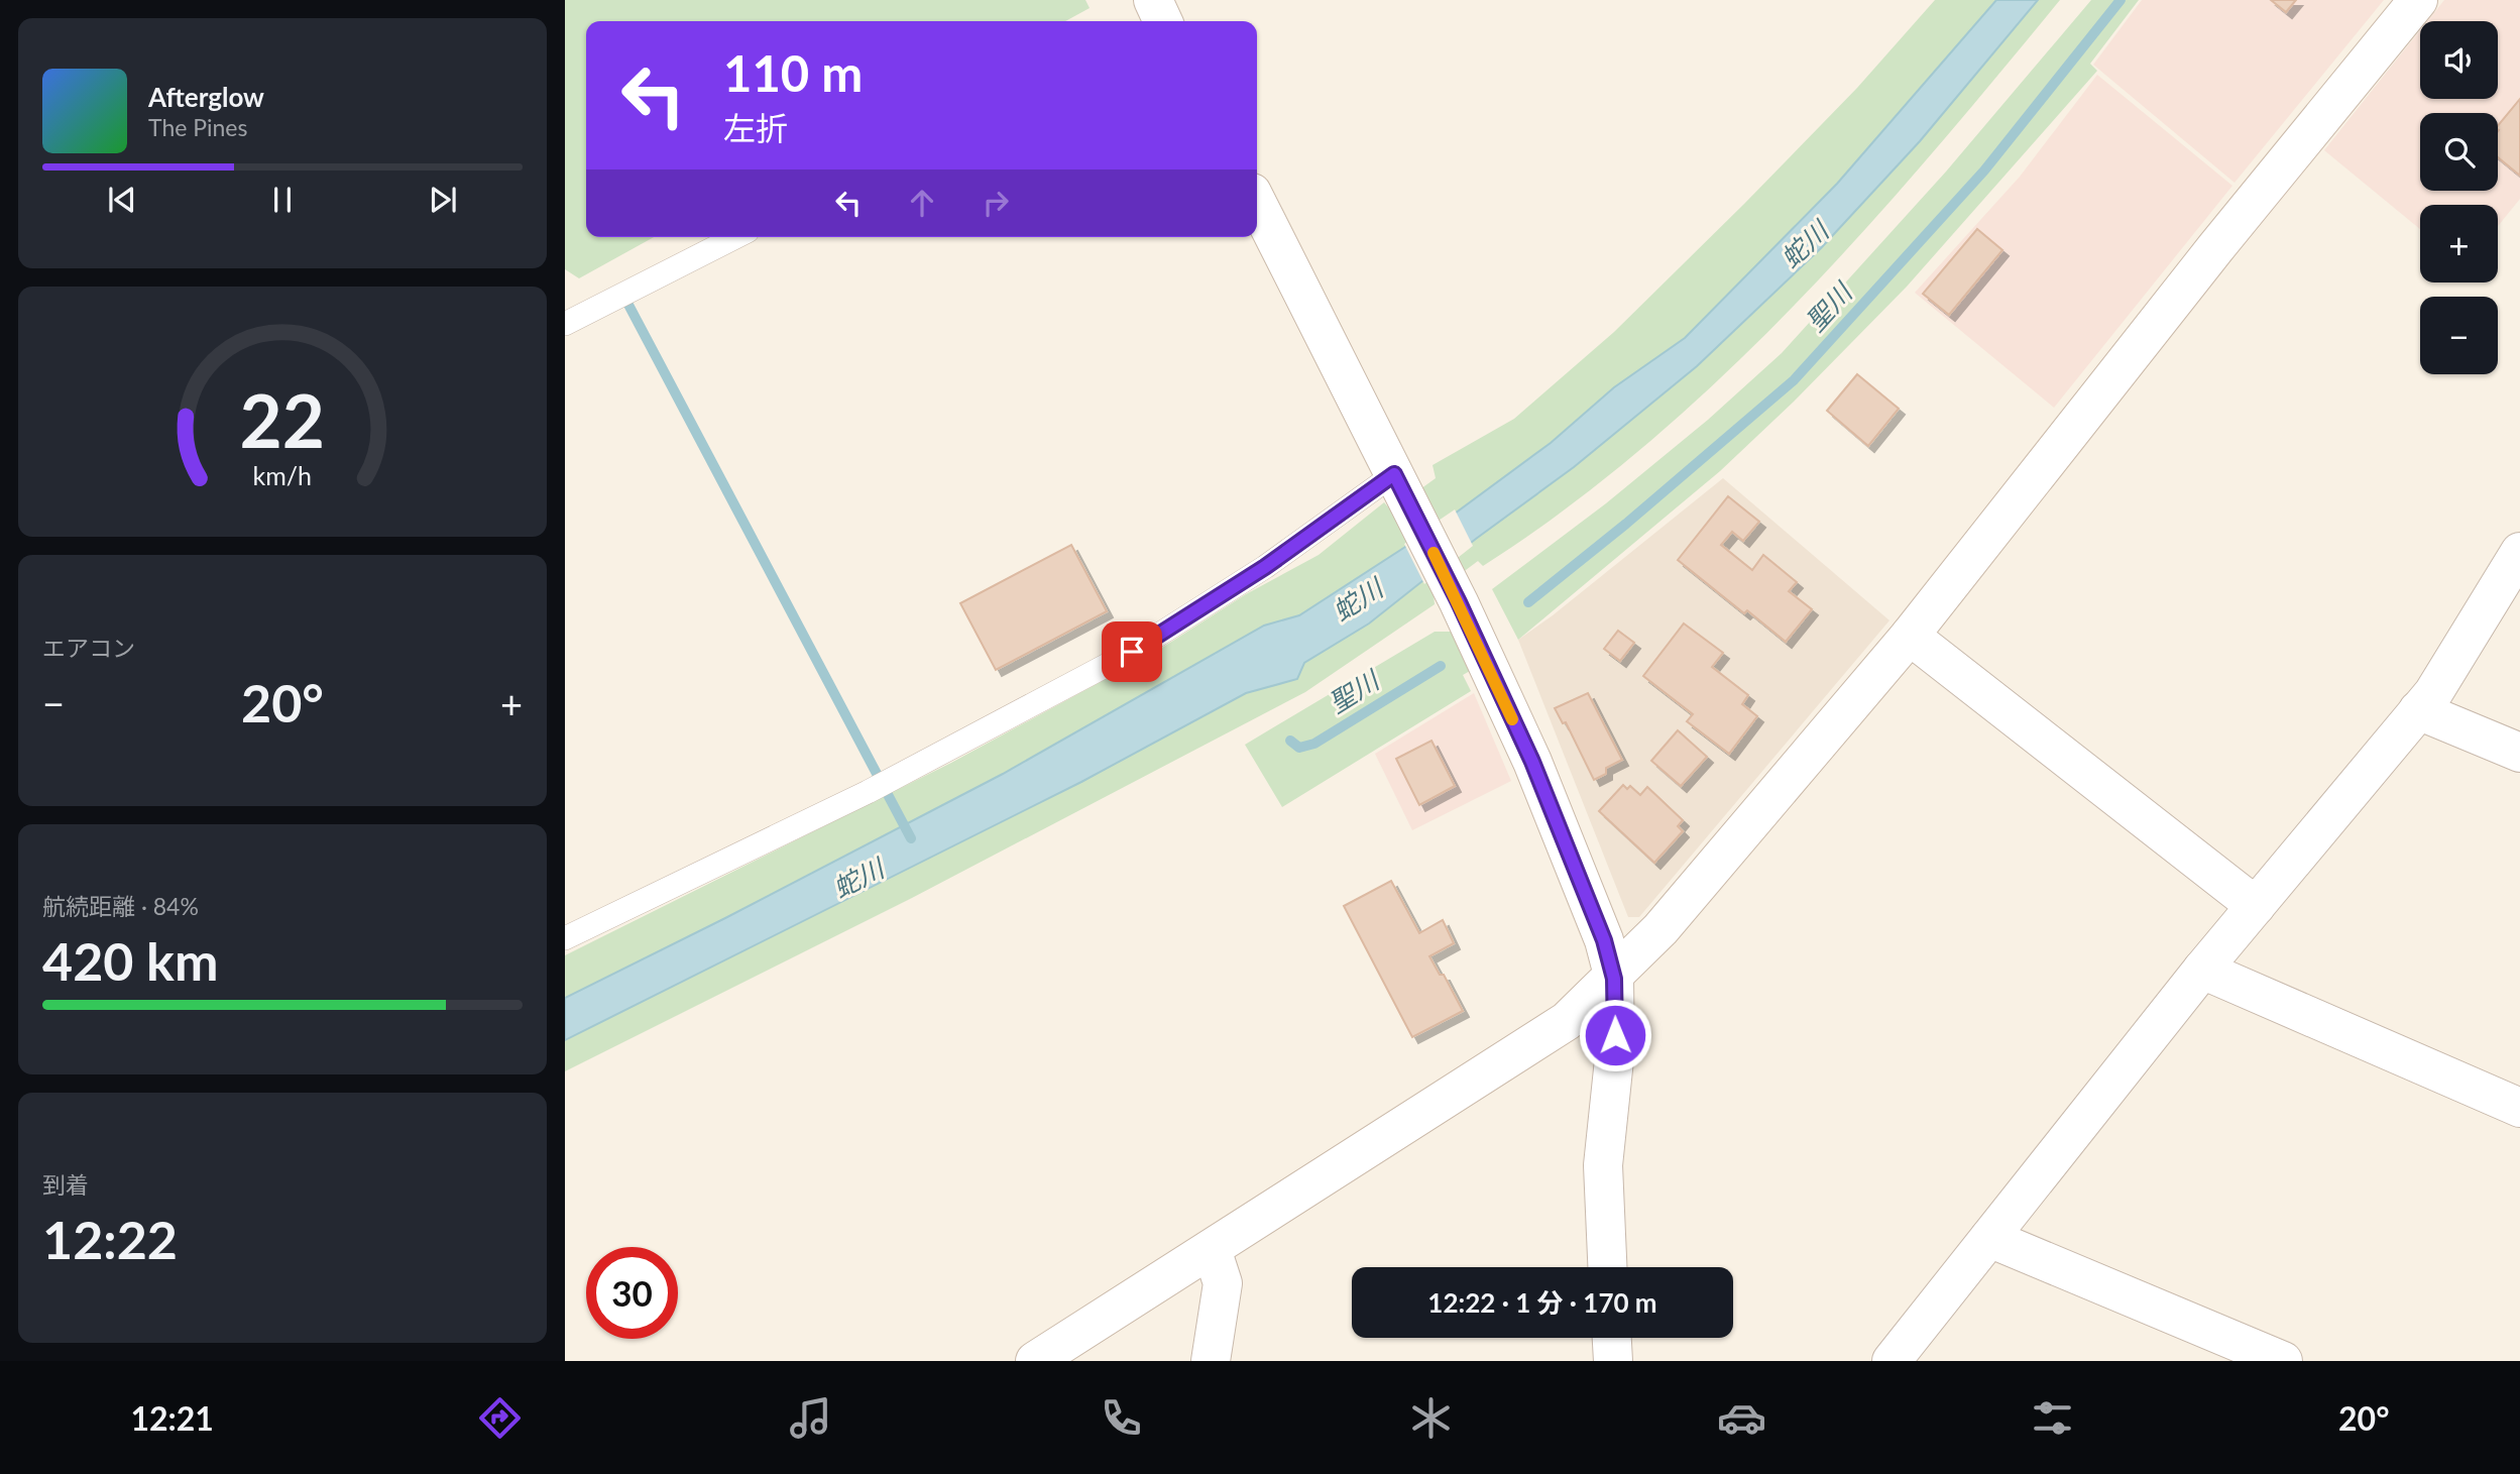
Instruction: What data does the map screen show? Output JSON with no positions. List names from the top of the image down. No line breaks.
{"water":["蛇川","聖川"],"page":{"map_buttons":["+","−"],"turn":["110 m","左折"],"song":["Afterglow","The Pines"],"tile":["エアコン",["航続距離 · 84%","420 km"],["到着","12:22"]],"heat":["−","20°","+"],"limit":"30","trip":"12:22 · 1 分 · 170 m","tabs":["12:21","20°"],"gauge":["22","km/h"]}}
